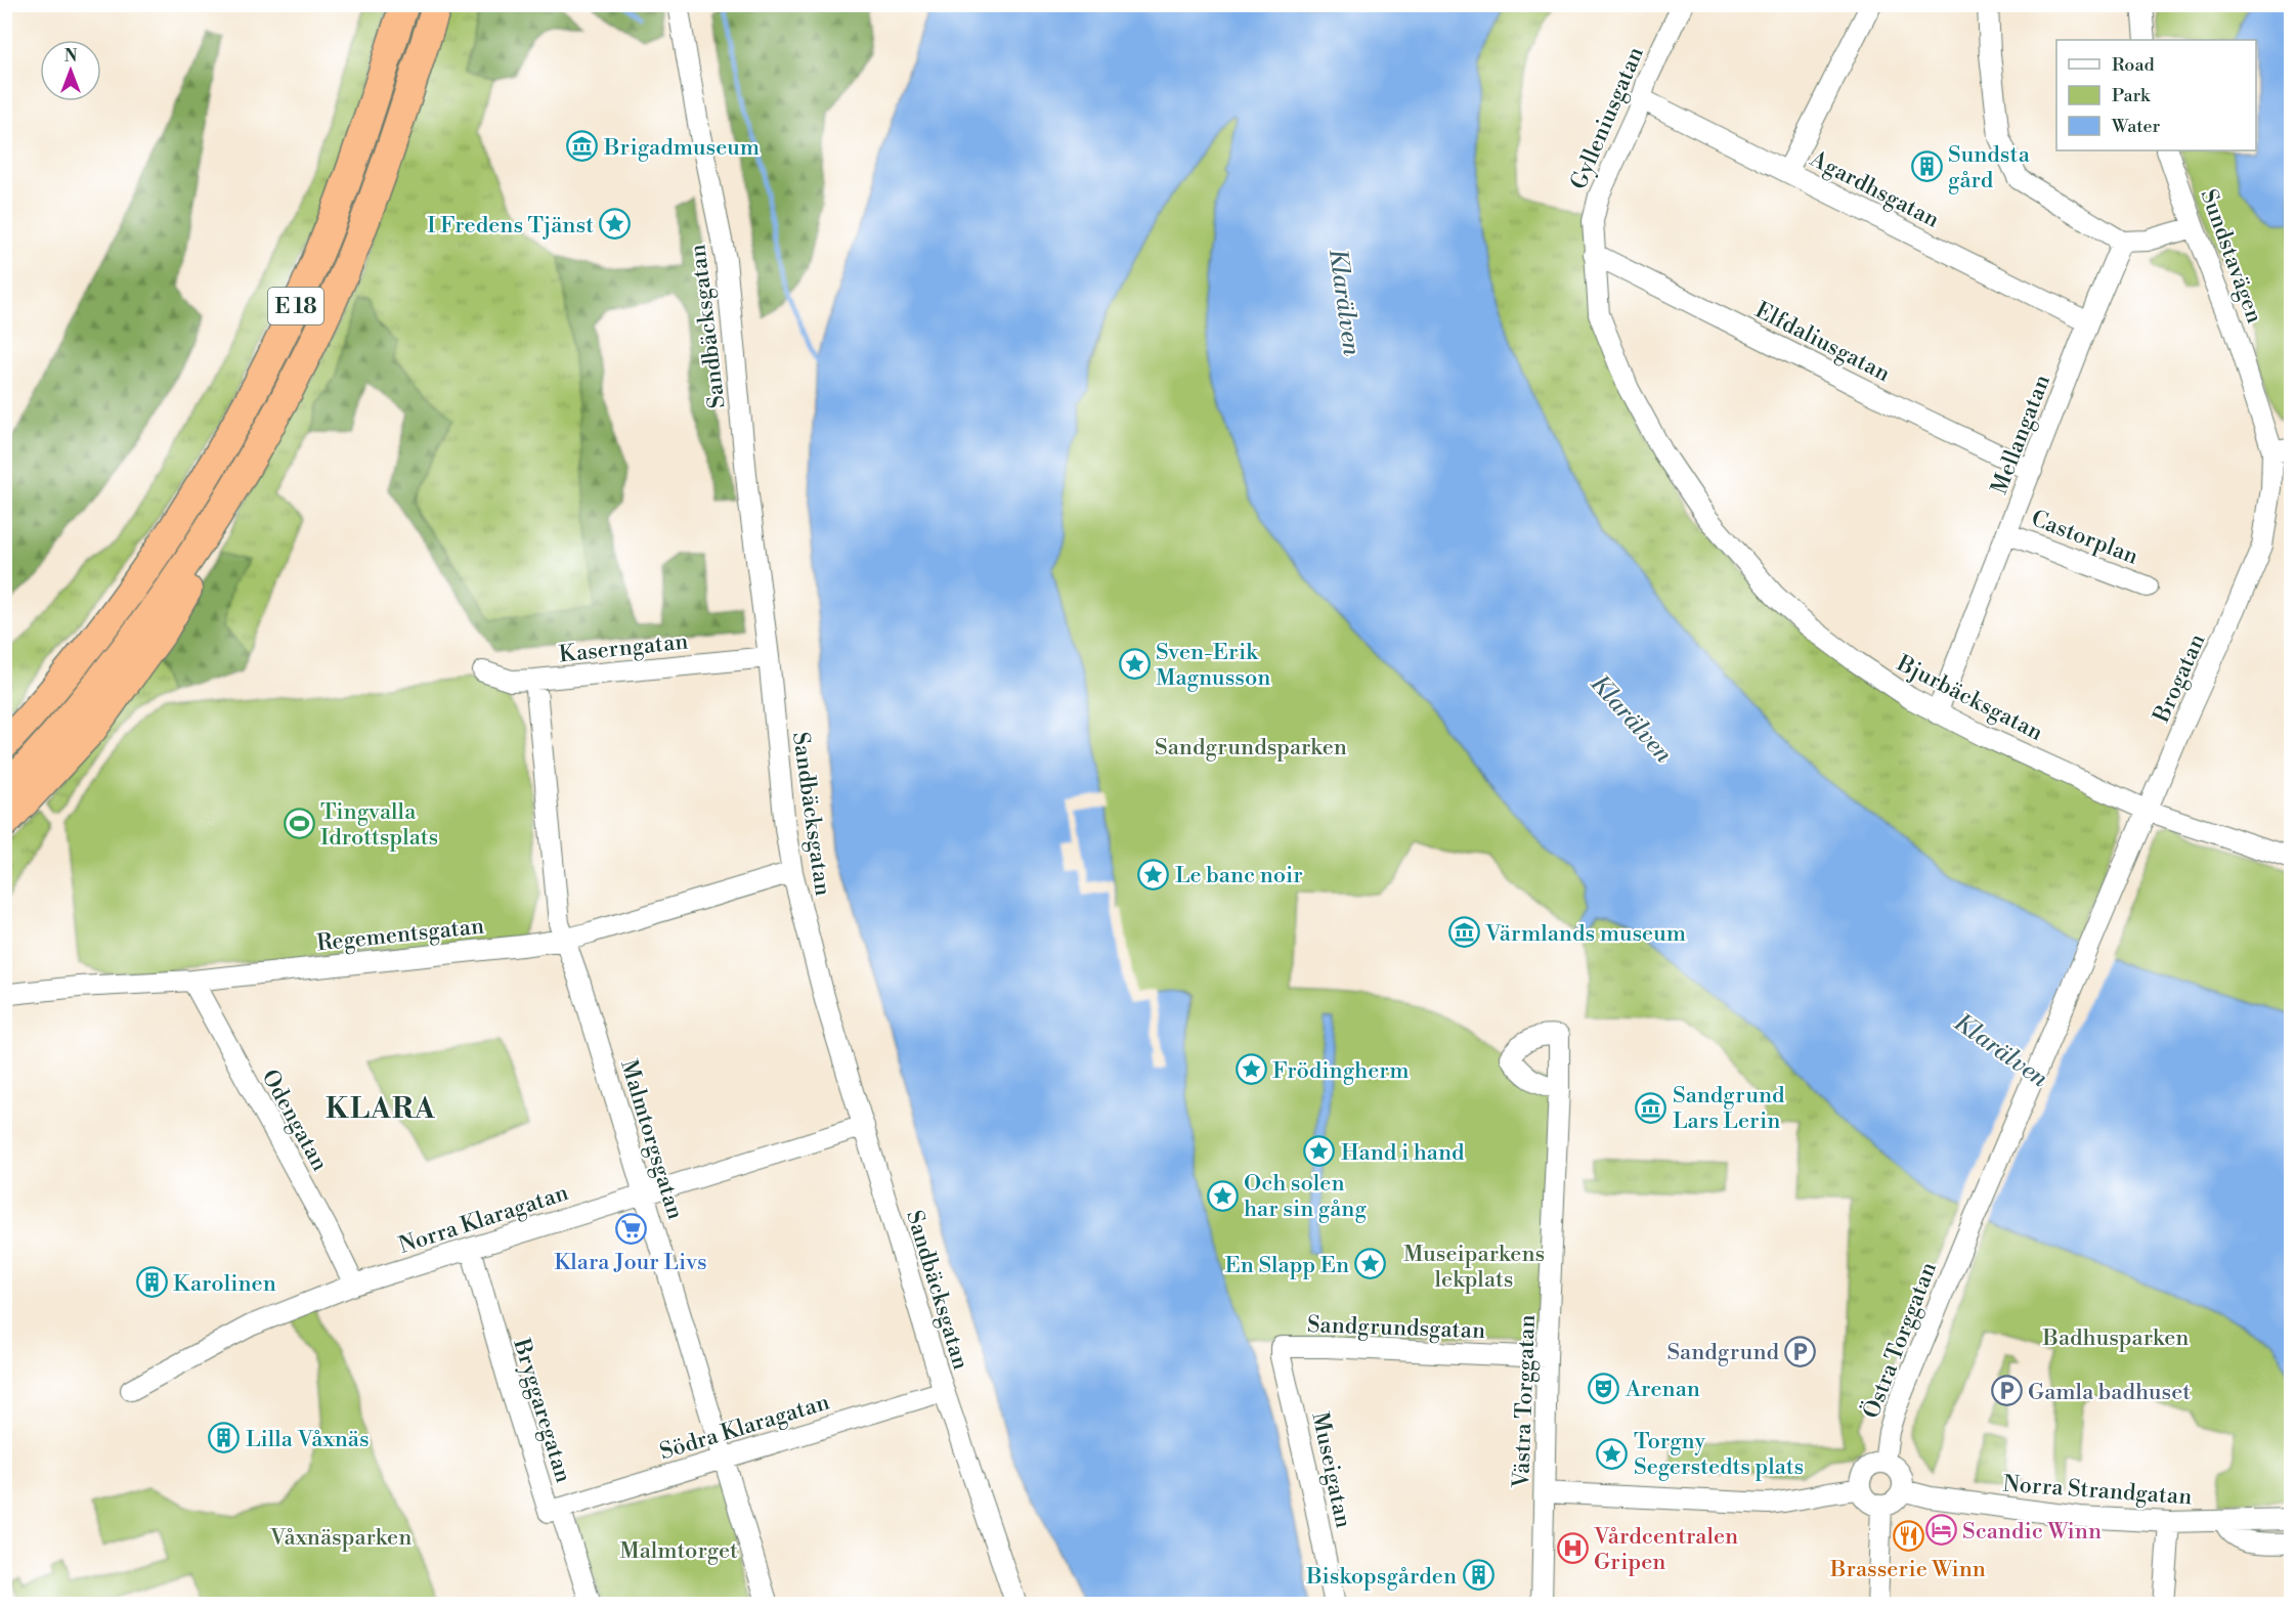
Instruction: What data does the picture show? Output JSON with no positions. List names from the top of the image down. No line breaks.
{"streets":{"highway":["E 18"],"street":["Gylleniusgatan","Agardhsgatan","Sundstavägen","Sandbäcksgatan","Elfdaliusgatan","Mellangatan","Castorplan","Kaserngatan","Brogatan","Bjurbäcksgatan","Regementsgatan","Odengatan","Malmtorgsgatan","Norra Klaragatan","Sandgrundsgatan","Östra Torggatan","Västra Torggatan","Bryggaregatan","Södra Klaragatan","Museigatan","Norra Strandgatan"]},"crossings":[["Gylleniusgatan","Agardhsgatan"],["Gylleniusgatan","Elfdaliusgatan"],["Gylleniusgatan","Bjurbäcksgatan"],["Agardhsgatan","Mellangatan"],["Sundstavägen","Brogatan"],["Sandbäcksgatan","Kaserngatan"],["Sandbäcksgatan","Regementsgatan"],["Sandbäcksgatan","Norra Klaragatan"],["Sandbäcksgatan","Södra Klaragatan"],["Elfdaliusgatan","Mellangatan"],["Elfdaliusgatan","Bjurbäcksgatan"],["Mellangatan","Castorplan"],["Mellangatan","Bjurbäcksgatan"],["Kaserngatan","Malmtorgsgatan"],["Brogatan","Bjurbäcksgatan"],["Brogatan","Östra Torggatan"],["Regementsgatan","Odengatan"],["Regementsgatan","Malmtorgsgatan"],["Odengatan","Norra Klaragatan"],["Malmtorgsgatan","Norra Klaragatan"],["Malmtorgsgatan","Södra Klaragatan"],["Norra Klaragatan","Bryggaregatan"],["Sandgrundsgatan","Västra Torggatan"],["Sandgrundsgatan","Museigatan"],["Östra Torggatan","Norra Strandgatan"],["Bryggaregatan","Södra Klaragatan"]],"districts":["KLARA"],"water":["Klarälven"],"parks":["Sandgrundsparken","Museiparkens lekplats","Badhusparken","Våxnäsparken","Malmtorget"],"places":{"museum":["Brigadmuseum","Värmlands museum","Sandgrund Lars Lerin"],"building":["Sundsta gård","Karolinen","Lilla Våxnäs","Biskopsgården"],"place":["I Fredens Tjänst","Sven-Erik Magnusson","Le banc noir","Frödingherm","Hand i hand","Och solen har sin gång","En Slapp En","Torgny Segerstedts plats"],"sports":["Tingvalla Idrottsplats"],"supermarket":["Klara Jour Livs"],"parking":["Sandgrund","Gamla badhuset"],"theatre":["Arenan"],"hotel":["Scandic Winn"],"restaurant":["Brasserie Winn"],"hospital":["Vårdcentralen Gripen"]},"legend":["Road","Park","Water"],"north":"top"}
